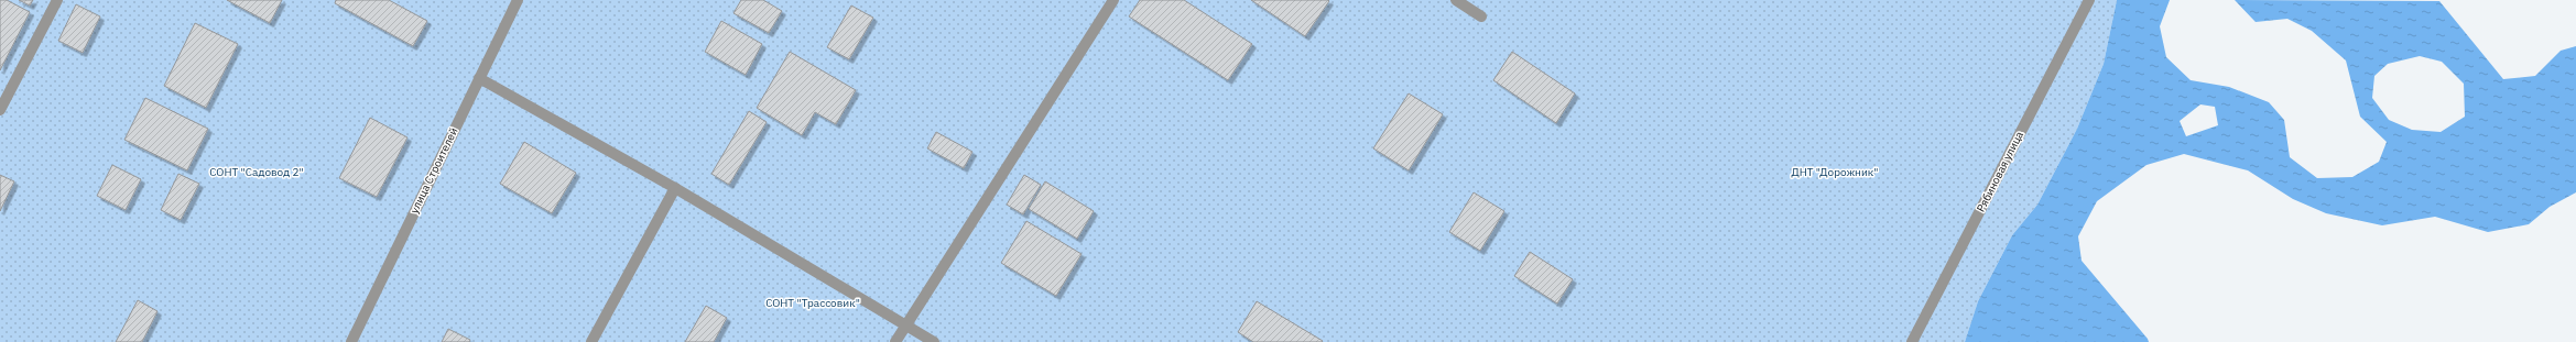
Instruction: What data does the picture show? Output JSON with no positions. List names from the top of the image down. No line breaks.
{"streets":{"street":["улица Строителей","Рябиновая улица"]},"parks":["СОНТ \"Садовод 2\"","ДНТ \"Дорожник\"","СОНТ \"Трассовик\""]}
